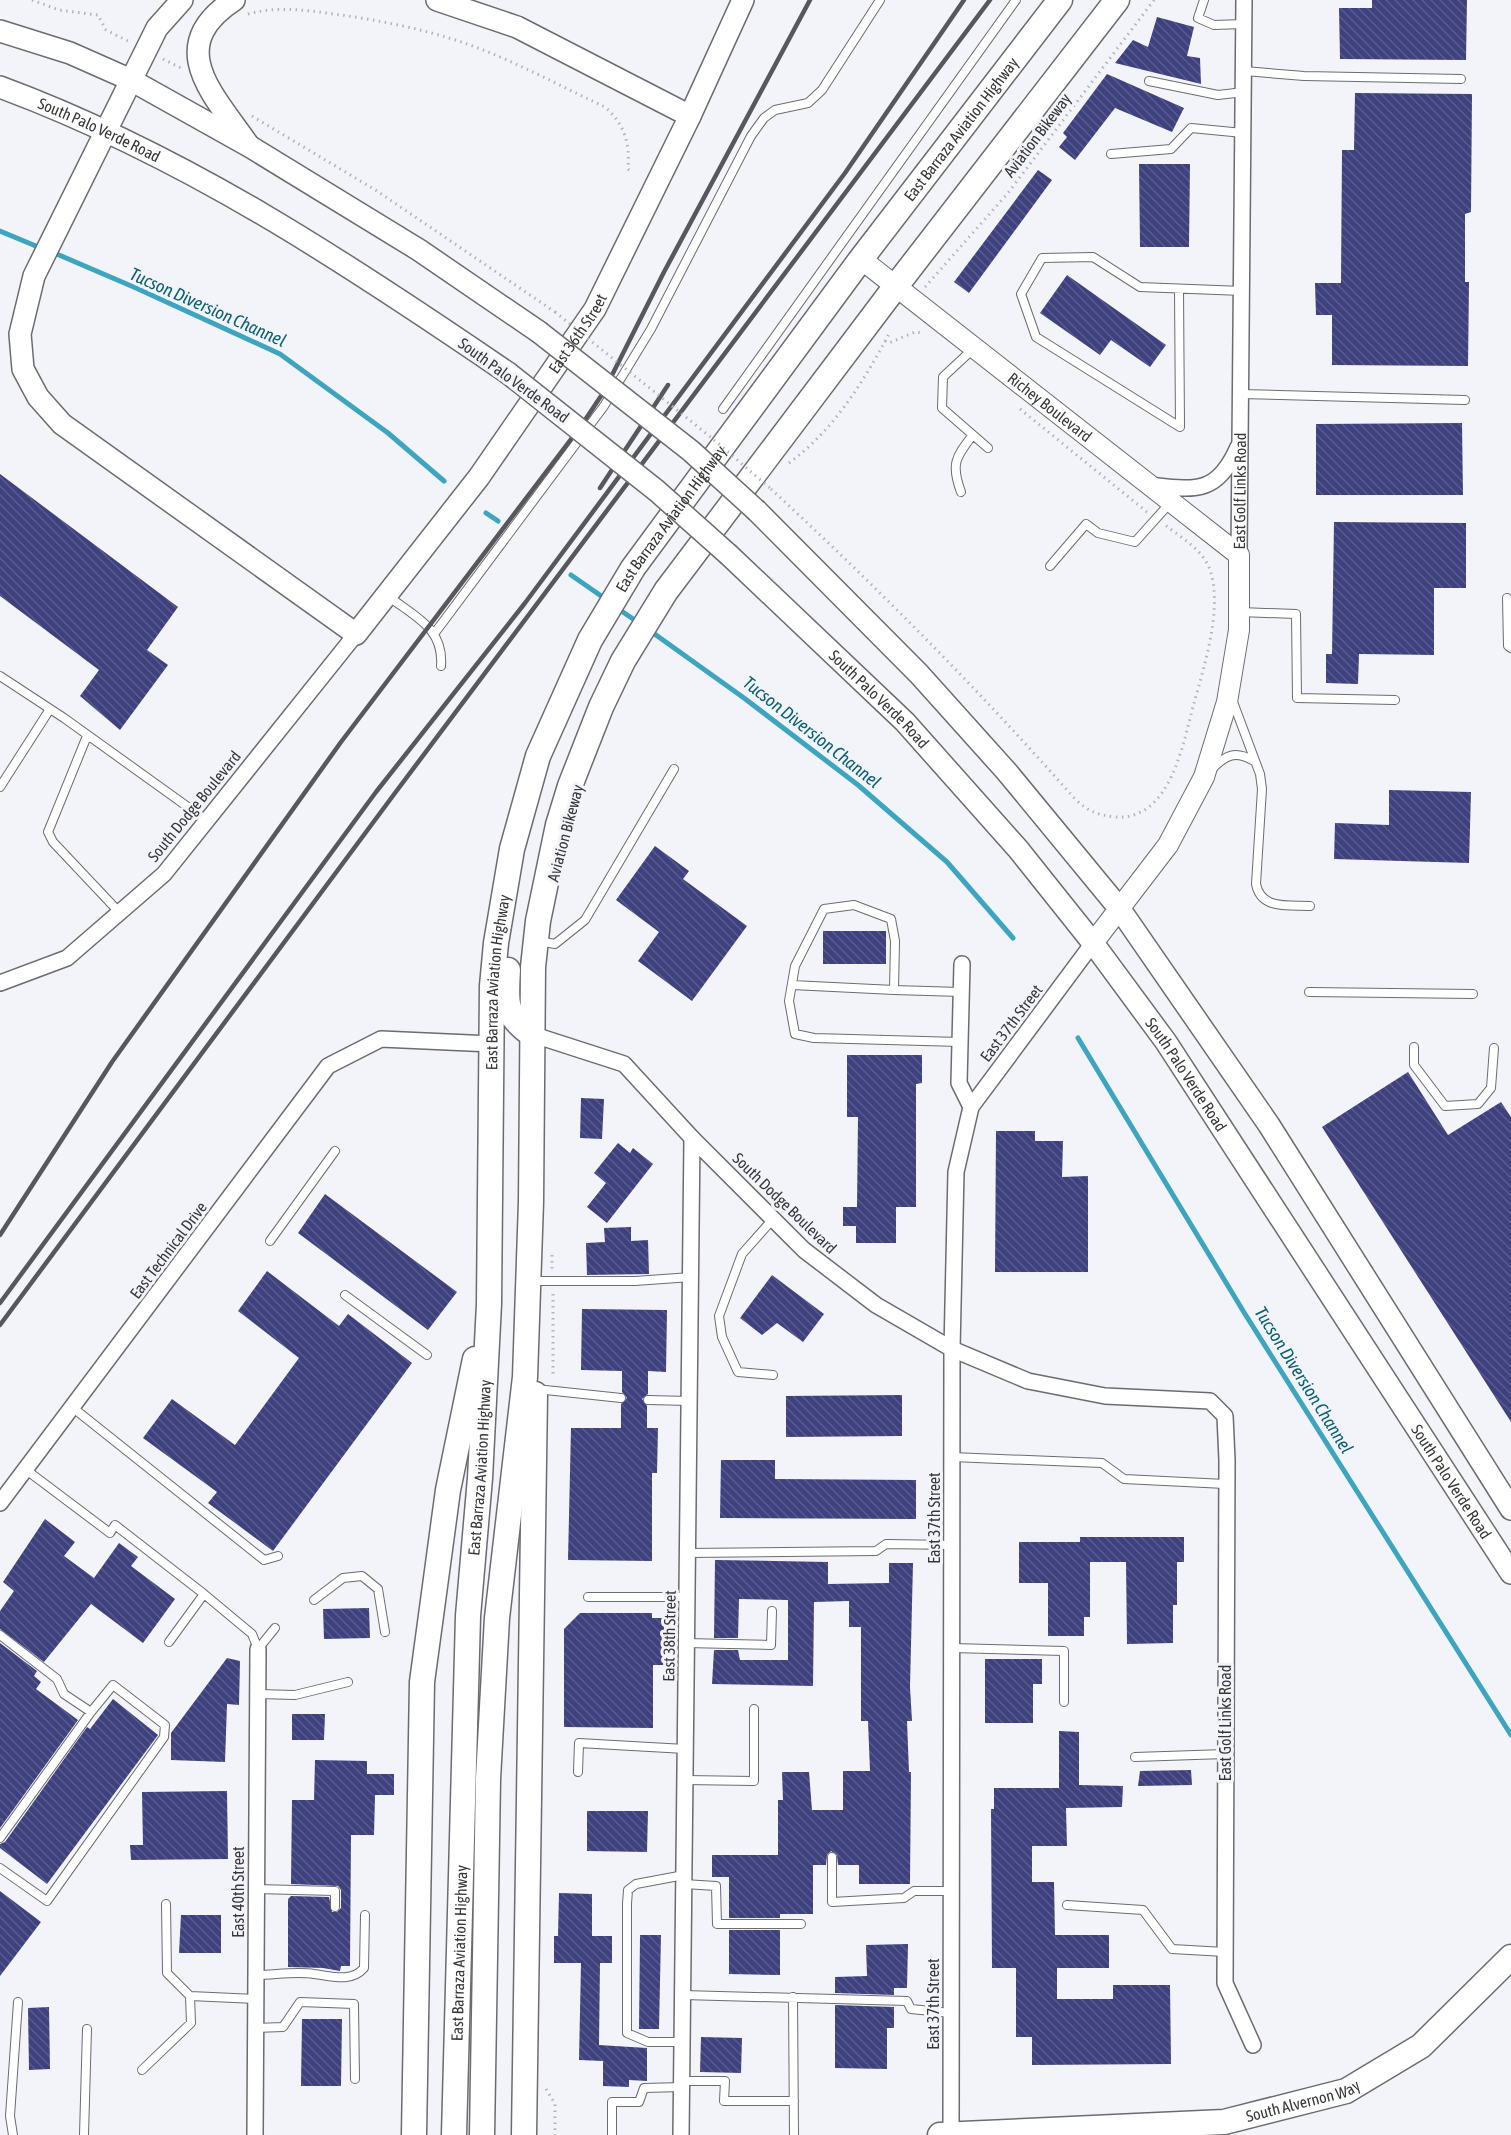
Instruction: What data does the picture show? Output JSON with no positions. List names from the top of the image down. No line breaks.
{"streets":{"main road":["South Palo Verde Road","East Barraza Aviation Highway","East 36th Street","South Alvernon Way"],"street":["Richey Boulevard","East Golf Links Road","South Dodge Boulevard","East 37th Street","East Technical Drive","East 38th Street","East 40th Street"],"path":["Aviation Bikeway"]},"crossings":[["South Palo Verde Road","East Golf Links Road"],["South Palo Verde Road","East 37th Street"],["East Barraza Aviation Highway","Richey Boulevard"],["East Barraza Aviation Highway","South Dodge Boulevard"],["East Barraza Aviation Highway","East Technical Drive"],["East 36th Street","South Dodge Boulevard"],["Richey Boulevard","East Golf Links Road"],["East Golf Links Road","South Dodge Boulevard"],["East Golf Links Road","East 37th Street"],["South Dodge Boulevard","East 37th Street"],["South Dodge Boulevard","East 38th Street"],["East 37th Street","South Alvernon Way"]],"water":["Tucson Diversion Channel"]}
